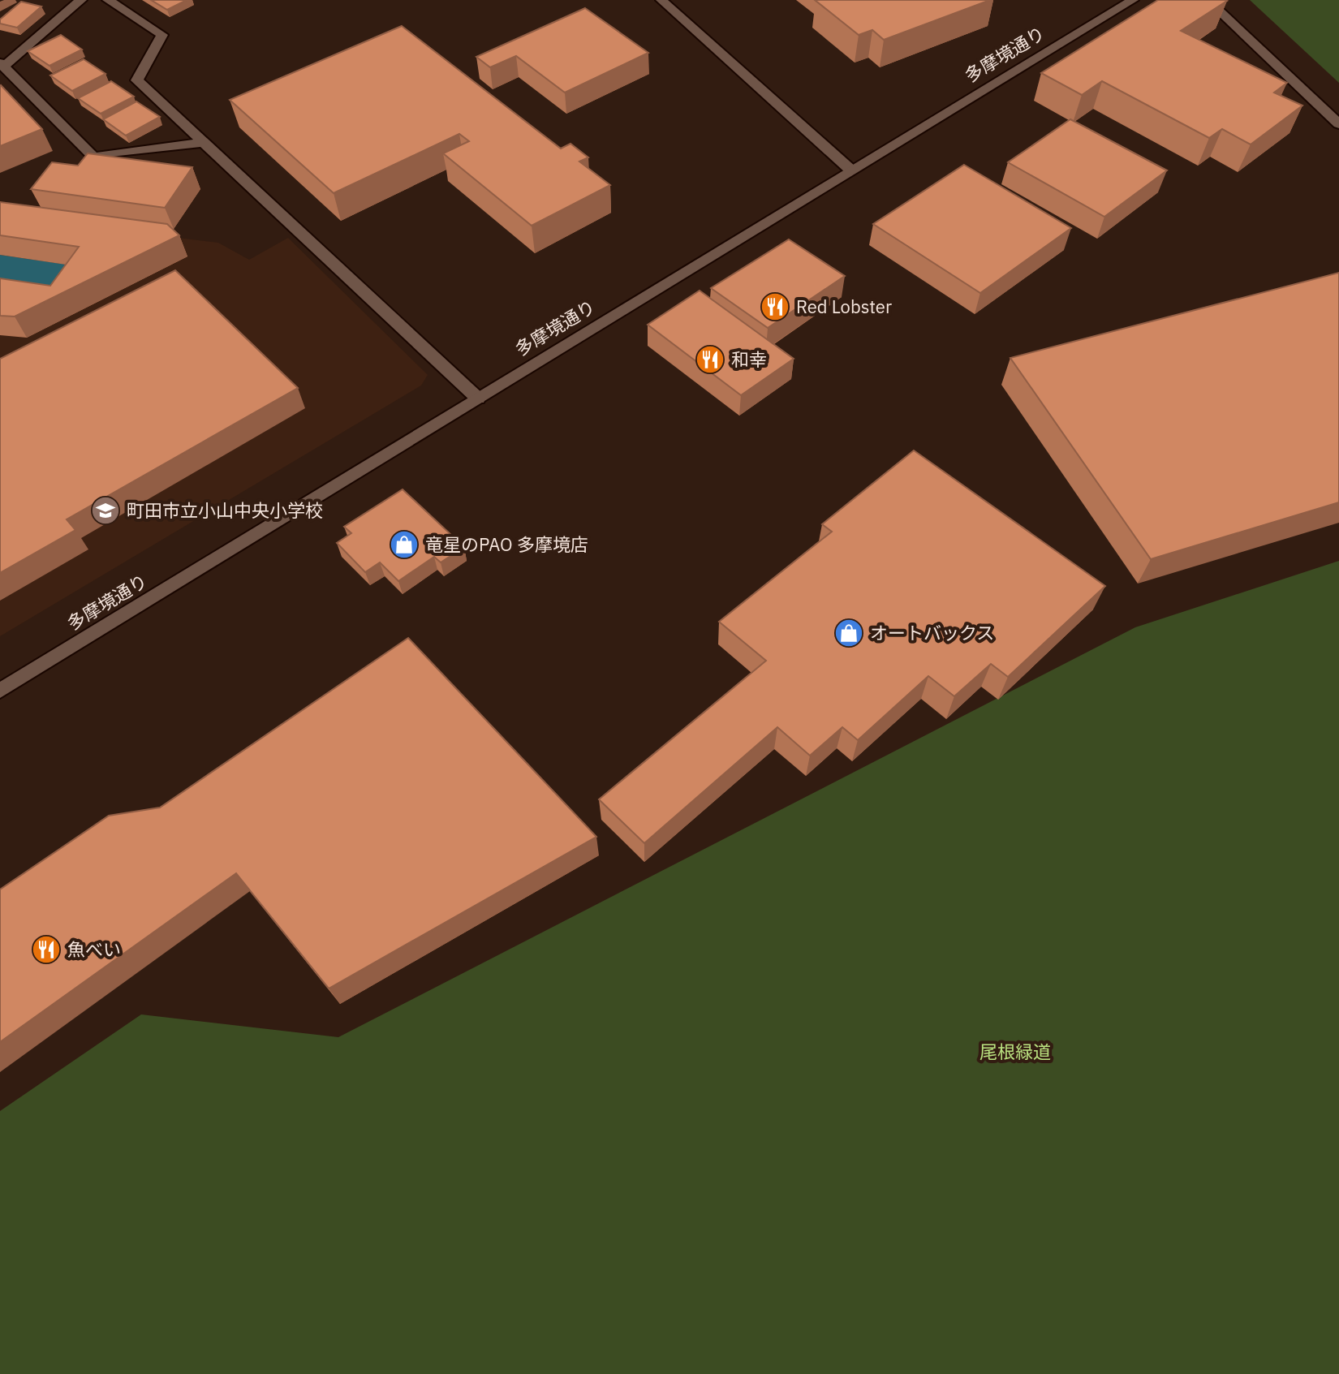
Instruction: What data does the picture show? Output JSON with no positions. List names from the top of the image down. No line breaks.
{"streets":{"street":["多摩境通り"]},"parks":["尾根緑道"],"places":{"restaurant":["Red Lobster","和幸","魚べい"],"school or university":["町田市立小山中央小学校"],"shop":["竜星のPAO 多摩境店","オートバックス"]}}
